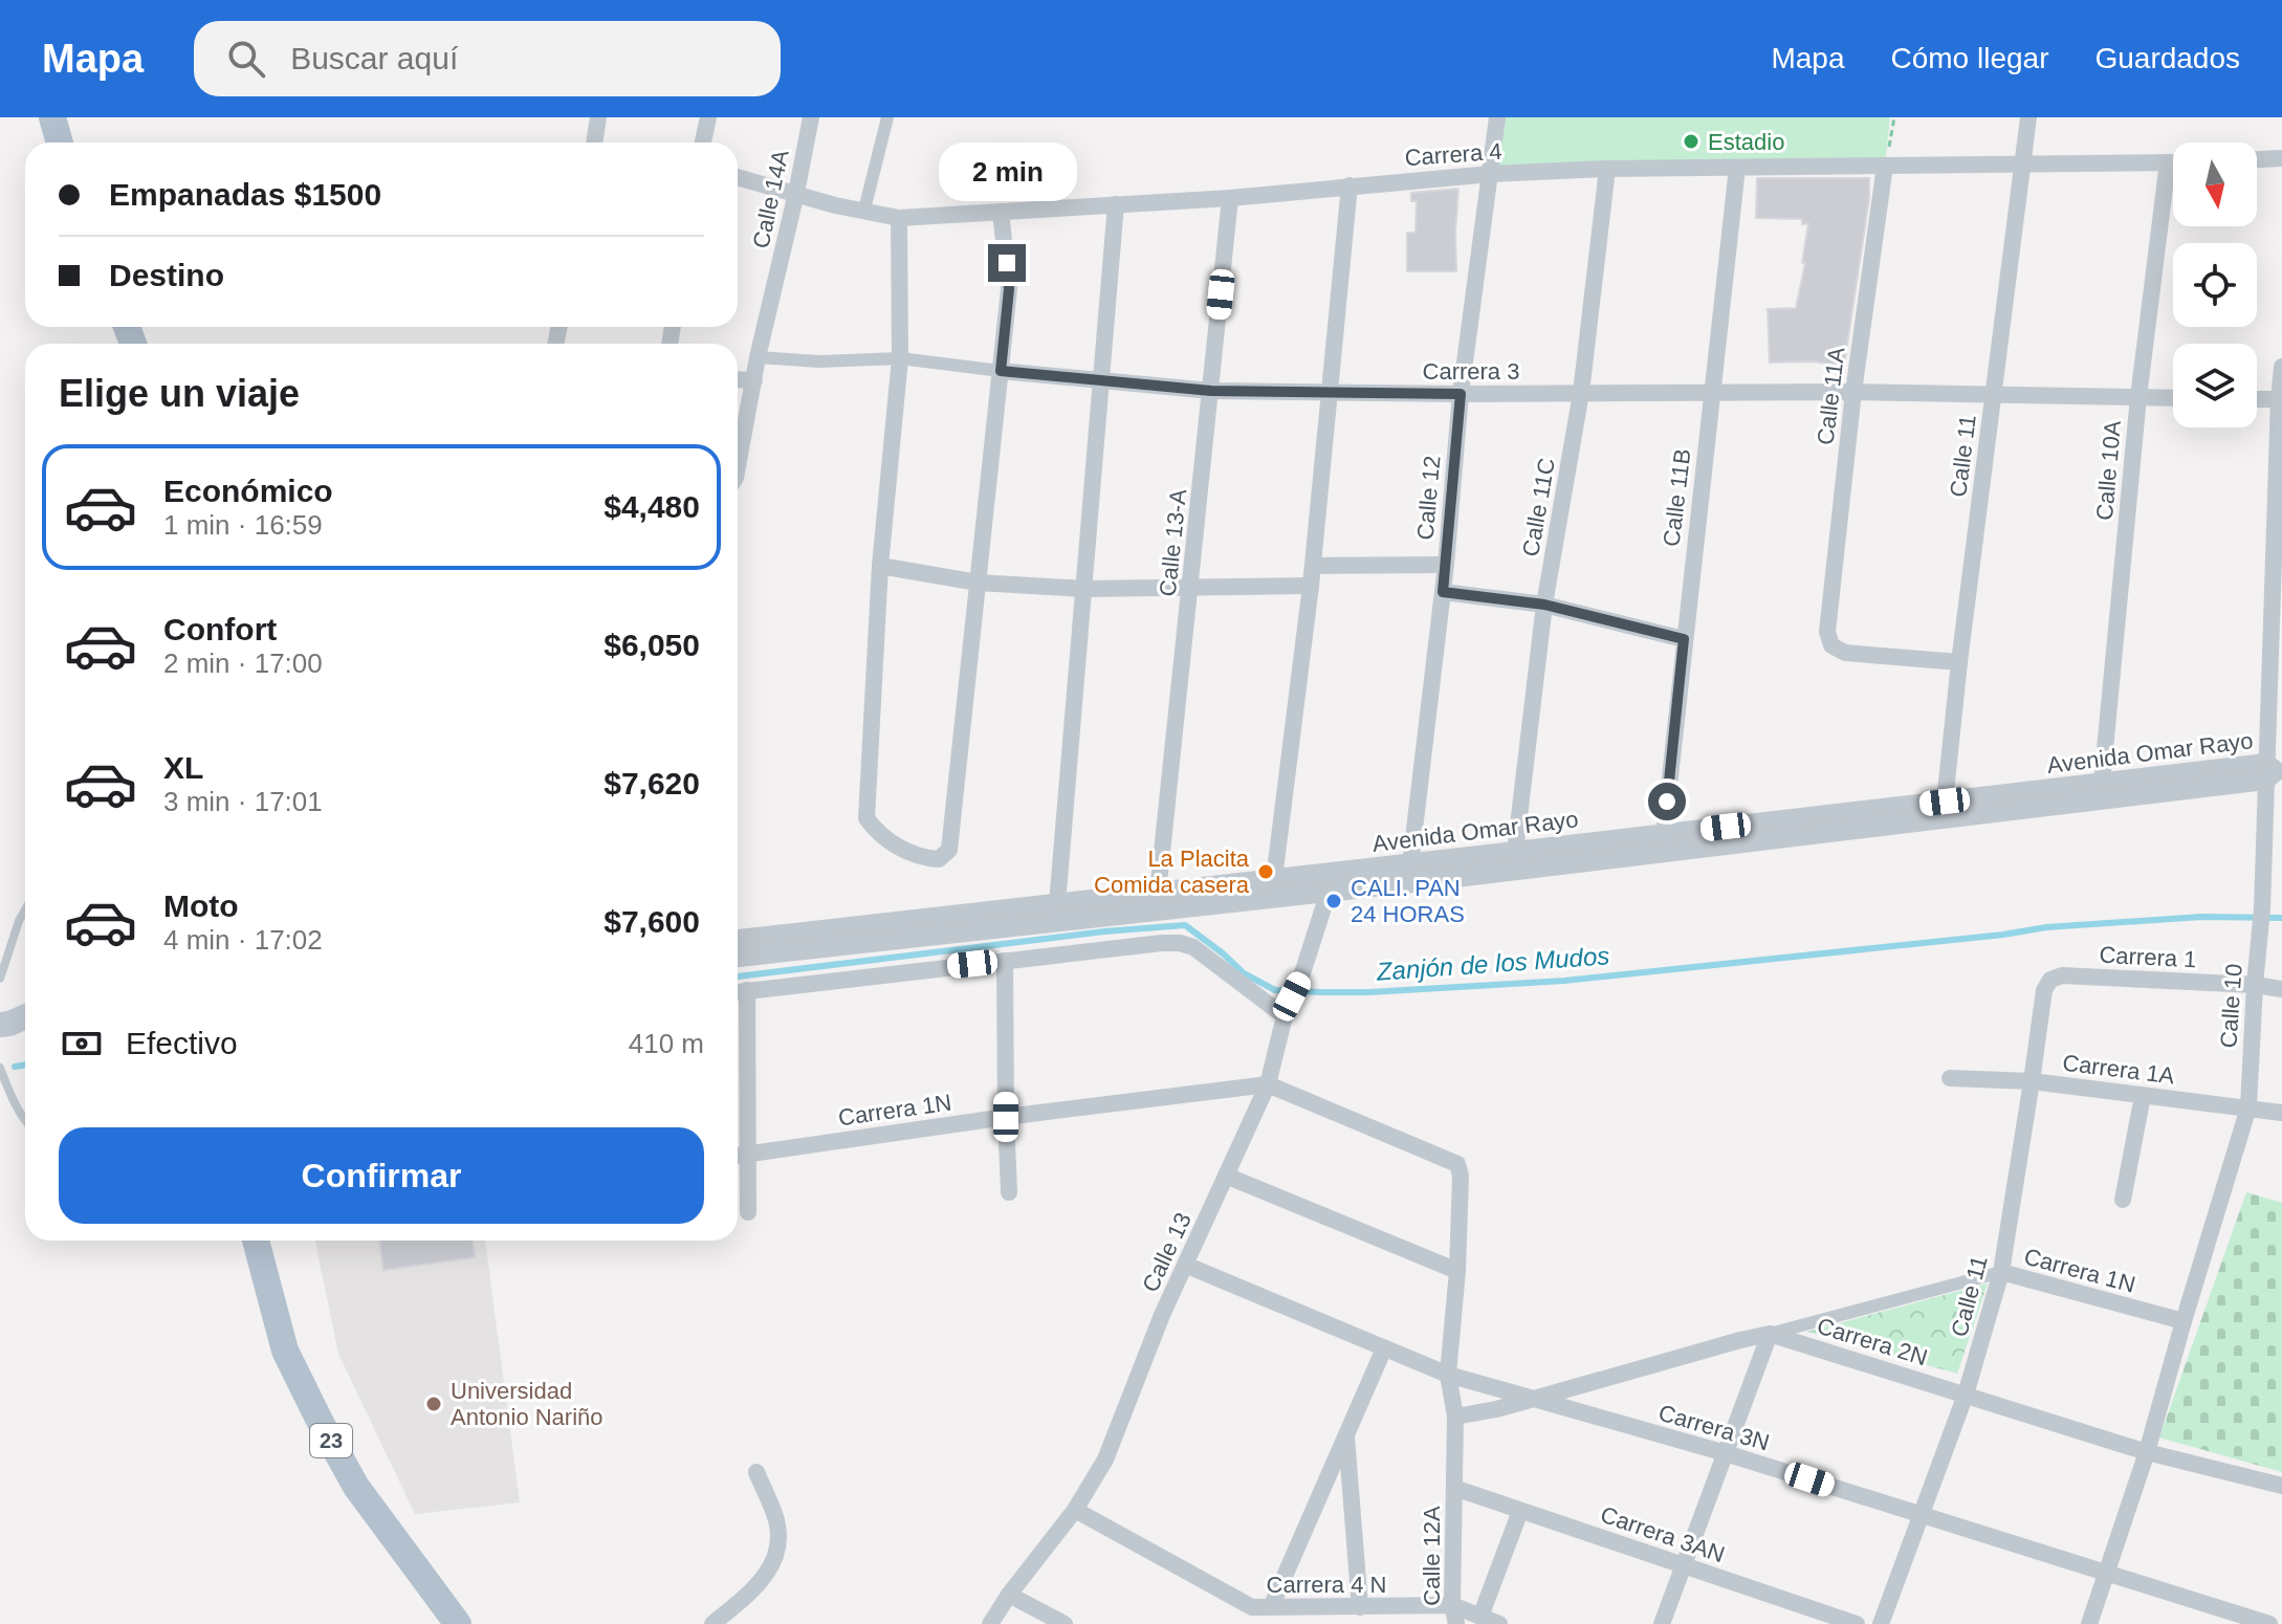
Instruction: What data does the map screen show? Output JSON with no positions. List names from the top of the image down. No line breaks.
{"streets":{"main road":["23"],"street":["Carrera 4","Calle 14A","Carrera 3","Calle 11A","Calle 11","Calle 10A","Calle 12","Calle 11B","Calle 11C","Calle 13-A","Avenida Omar Rayo","Carrera 1","Calle 10","Carrera 1A","Carrera 1N","Calle 13","Carrera 2N","Carrera 3N","Carrera 3AN","Calle 12A","Carrera 4 N"]},"crossings":[["Carrera 4","Calle 14A"],["Carrera 4","Calle 11A"],["Carrera 4","Calle 11"],["Carrera 4","Calle 10A"],["Carrera 4","Calle 12"],["Carrera 4","Calle 11B"],["Carrera 4","Calle 11C"],["Carrera 4","Calle 13-A"],["Calle 14A","Carrera 3"],["Carrera 3","Calle 11A"],["Carrera 3","Calle 11"],["Carrera 3","Calle 10A"],["Carrera 3","Calle 12"],["Carrera 3","Calle 11B"],["Carrera 3","Calle 11C"],["Carrera 3","Calle 13-A"],["Calle 11A","Calle 11"],["Calle 11","Avenida Omar Rayo"],["Calle 11","Carrera 1"],["Calle 11","Carrera 1A"],["Calle 11","Carrera 1N"],["Calle 11","Carrera 2N"],["Calle 11","Carrera 3N"],["Calle 10A","Avenida Omar Rayo"],["Calle 12","Avenida Omar Rayo"],["Calle 11B","Avenida Omar Rayo"],["Calle 11C","Avenida Omar Rayo"],["Calle 13-A","Avenida Omar Rayo"],["Avenida Omar Rayo","Calle 10"],["Avenida Omar Rayo","Calle 13"],["Carrera 1","Calle 10"],["Calle 10","Carrera 1A"],["Calle 10","Carrera 1N"],["Calle 10","Carrera 2N"],["Calle 10","Carrera 3N"],["Carrera 1N","Calle 13"],["Carrera 1N","Carrera 2N"],["Calle 13","Carrera 4 N"],["Carrera 3AN","Calle 12A"],["Calle 12A","Carrera 4 N"]],"water":["Zanjón de los Mudos"],"places":["Estadio","La Placita Comida casera","CALI. PAN 24 HORAS","Universidad Antonio Nariño"],"north":"bottom","page":{"header":"Mapa","search":"Buscar aquí","nav":["Mapa","Cómo llegar","Guardados"],"bubble":"2 min","banner":["Empanadas $1500","Destino"],"heading":"Elige un viaje","list":[{"name":"Económico","note":"1 min · 16:59","value":"$4,480"},{"name":"Confort","note":"2 min · 17:00","value":"$6,050"},{"name":"XL","note":"3 min · 17:01","value":"$7,620"},{"name":"Moto","note":"4 min · 17:02","value":"$7,600"}],"pay":["Efectivo","410 m"],"buttons":"Confirmar"}}
